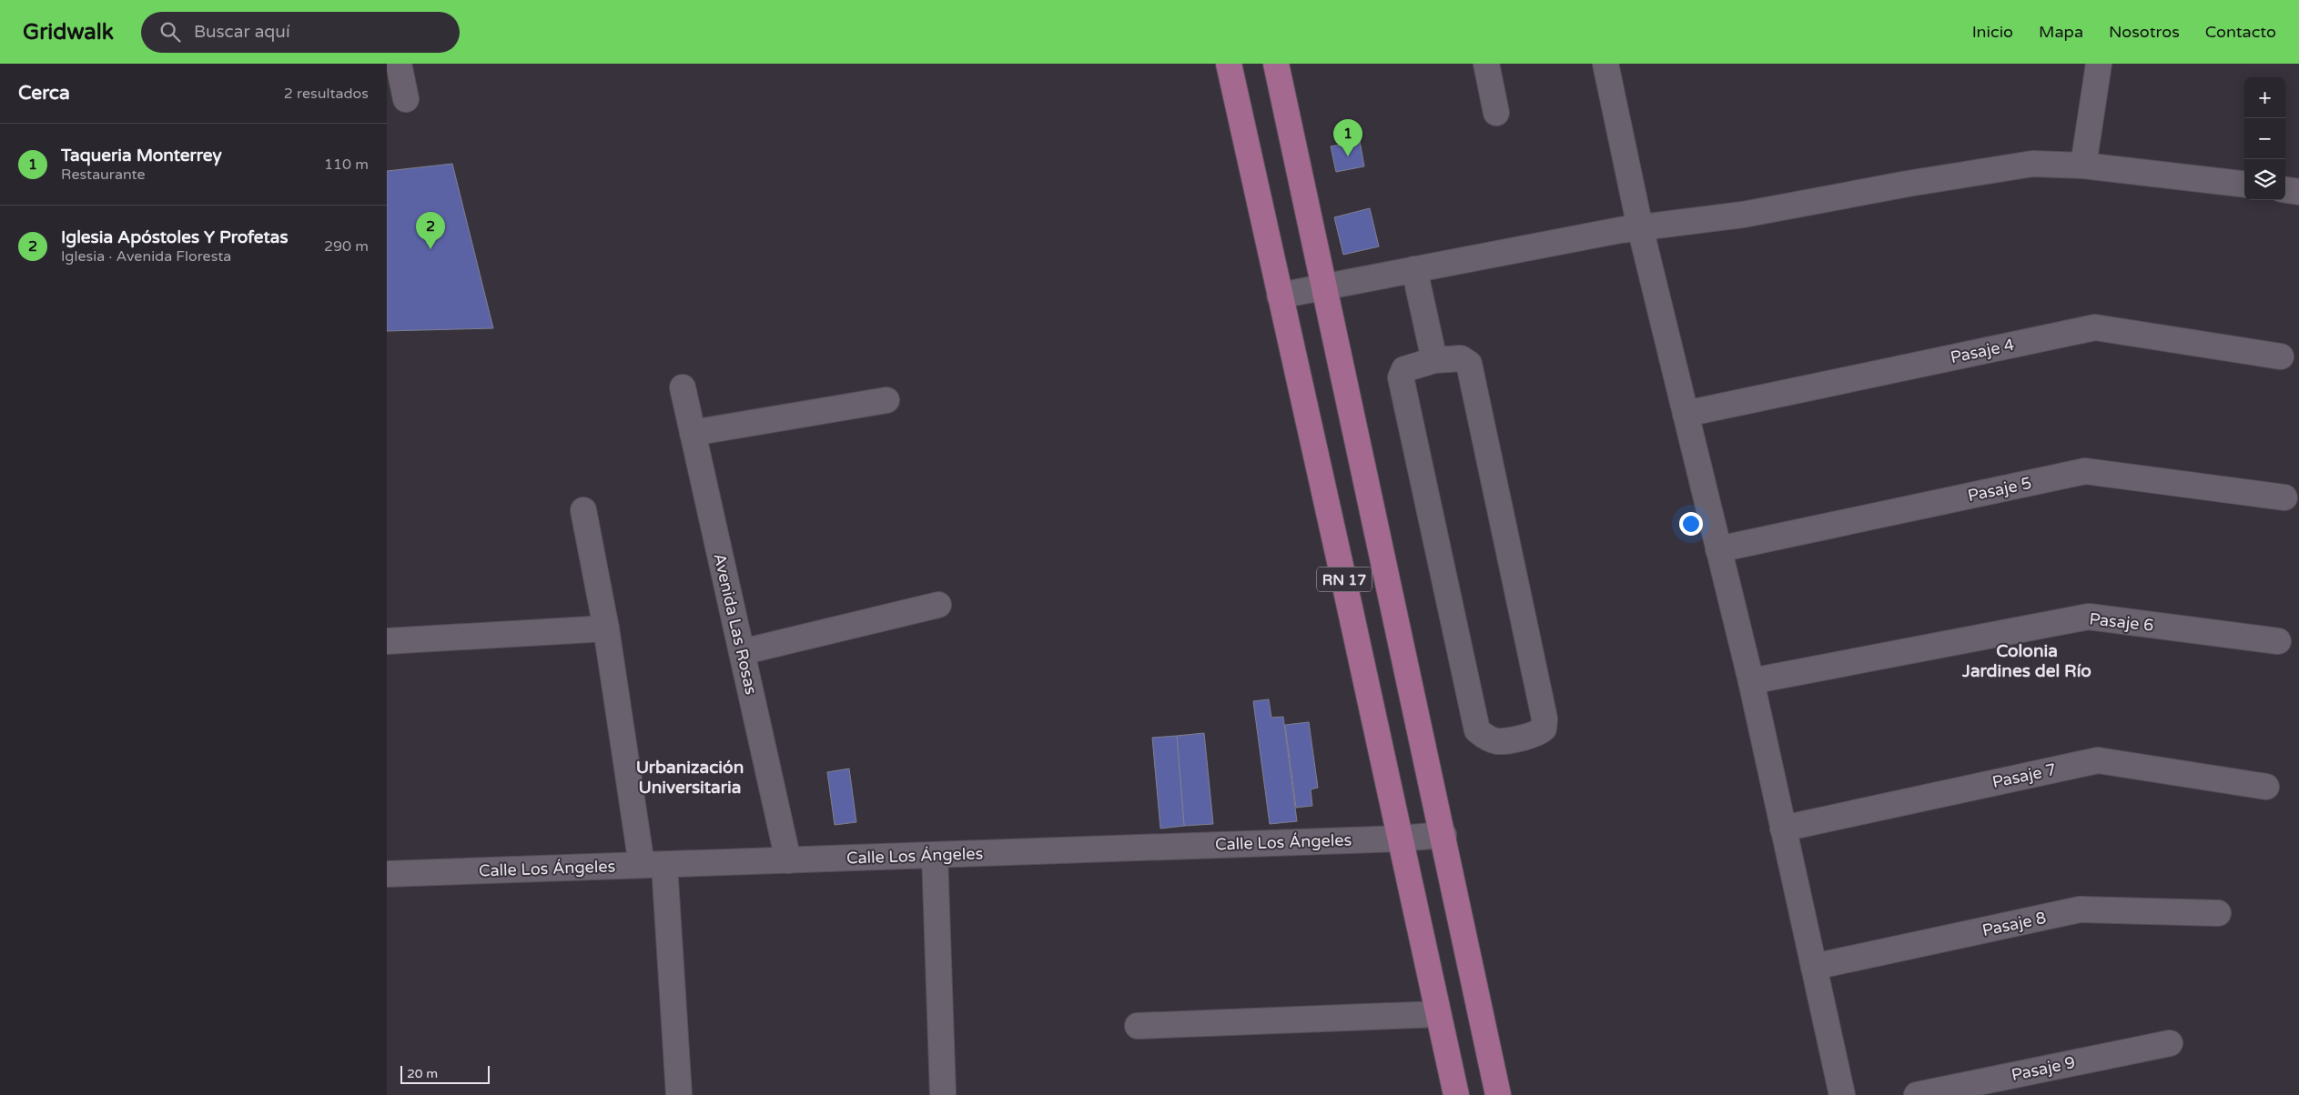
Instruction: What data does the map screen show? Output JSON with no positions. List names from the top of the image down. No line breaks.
{"streets":{"main road":["RN 17"],"street":["Pasaje 4","Pasaje 5","Pasaje 6","Avenida Las Rosas","Pasaje 7","Calle Los Ángeles","Pasaje 8","Pasaje 9"]},"crossings":[["RN 17","Calle Los Ángeles"],["Avenida Las Rosas","Calle Los Ángeles"]],"districts":["Colonia Jardines del Río","Urbanización Universitaria"],"scale_bar":"20 m","page":{"header":"Gridwalk","search":"Buscar aquí","nav":["Inicio","Mapa","Nosotros","Contacto"],"heading":["Cerca","2 resultados"],"map_buttons":["+","−"],"pins":["1","2"],"list":[{"mark":"1","name":"Taqueria Monterrey","note":"Restaurante","value":"110 m"},{"mark":"2","name":"Iglesia Apóstoles Y Profetas","note":"Iglesia · Avenida Floresta","value":"290 m"}],"scale":"20 m"}}
